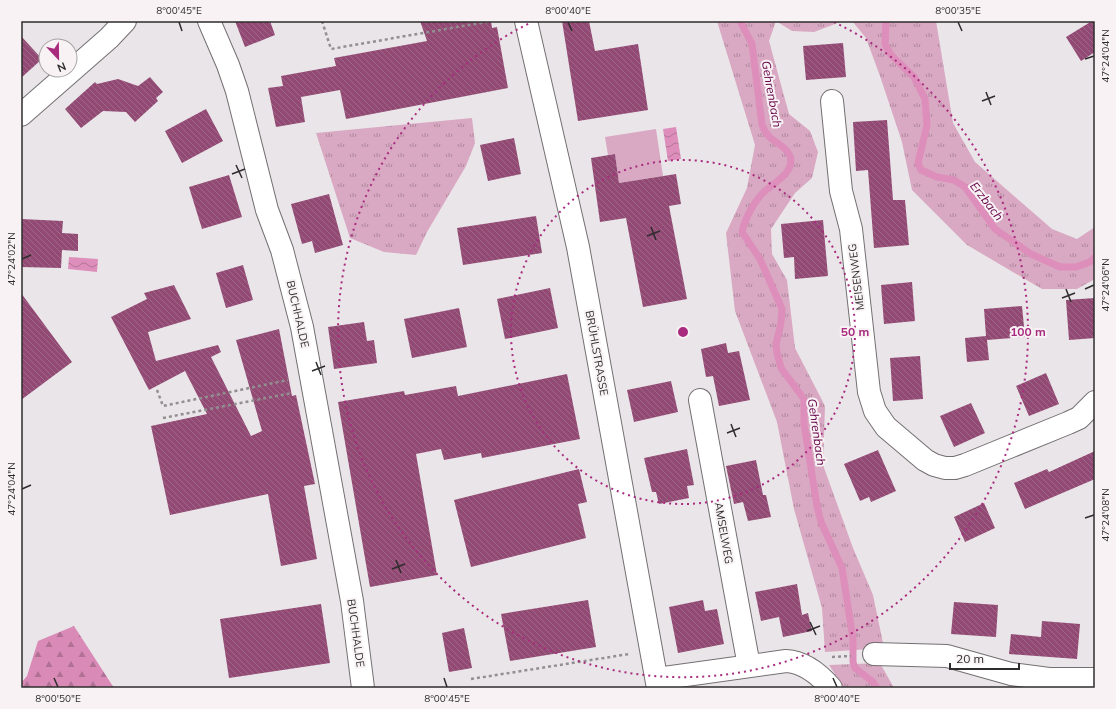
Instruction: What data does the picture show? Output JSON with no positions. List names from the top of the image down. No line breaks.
{"streets":{"street":["MEISENWEG","BUCHHALDE","BRÜHLSTRASSE","AMSELWEG"]},"water":["Gehrenbach","Erzbach"],"scale_bar":"20 m","north":"bottom","coordinates":["8°00'45\"E","8°00'40\"E","8°00'35\"E","47°24'04\"N","47°24'02\"N","47°24'06\"N","47°24'08\"N","8°00'50\"E"],"rings":["50 m","100 m"]}
